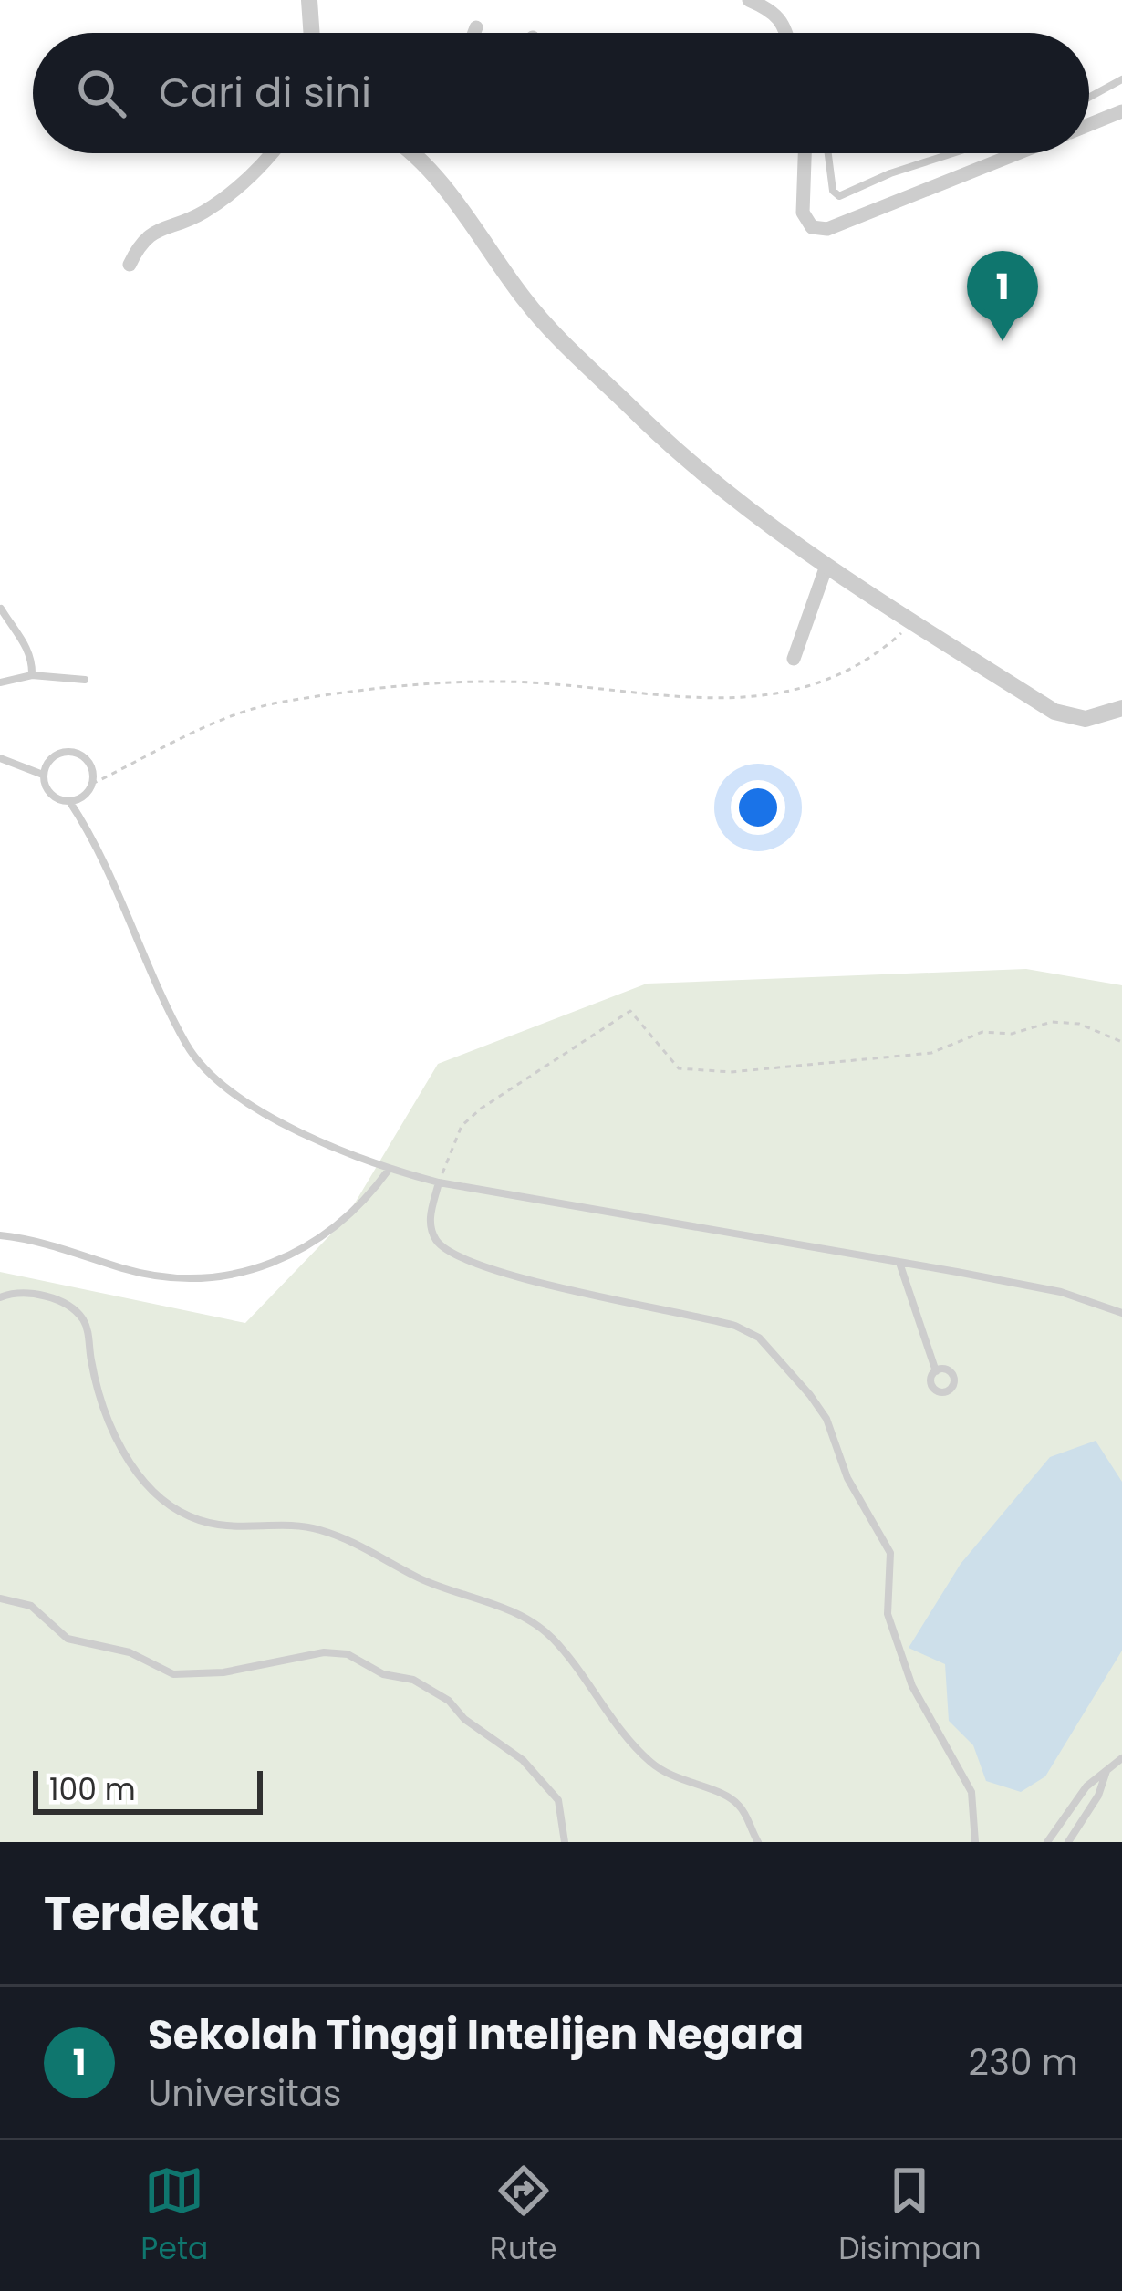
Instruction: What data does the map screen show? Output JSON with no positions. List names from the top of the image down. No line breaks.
{"scale_bar":"100 m","page":{"search":"Cari di sini","pins":"1","scale":"100 m","heading":"Terdekat","list":[{"mark":"1","name":"Sekolah Tinggi Intelijen Negara","note":"Universitas","value":"230 m"}],"nav":["Peta","Rute","Disimpan"]}}
